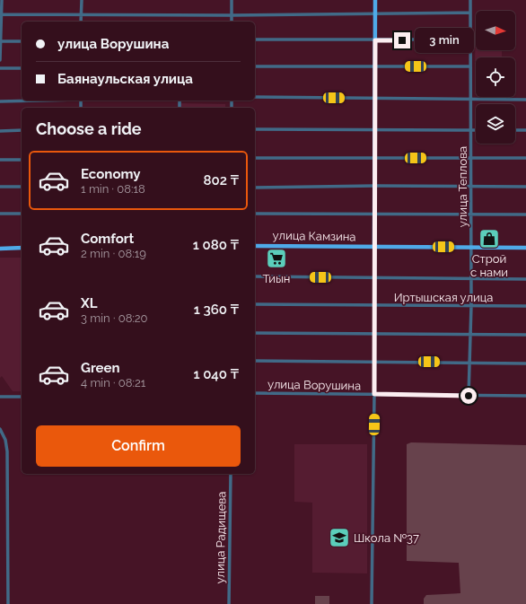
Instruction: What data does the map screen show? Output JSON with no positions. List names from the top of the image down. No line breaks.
{"streets":{"main road":["улица Камзина"],"street":["улица Теплова","Иртышская улица","улица Ворушина","улица Радищева"]},"crossings":[["улица Теплова","улица Камзина"],["улица Теплова","Иртышская улица"],["улица Теплова","улица Ворушина"]],"places":{"shop":["Строй с нами"],"supermarket":["Тиын"],"school or university":["Школа №37"]},"north":"right","page":{"banner":["улица Ворушина","Баянаульская улица"],"bubble":"3 min","heading":"Choose a ride","list":[{"name":"Economy","note":"1 min · 08:18","value":"802 ₸"},{"name":"Comfort","note":"2 min · 08:19","value":"1 080 ₸"},{"name":"XL","note":"3 min · 08:20","value":"1 360 ₸"},{"name":"Green","note":"4 min · 08:21","value":"1 040 ₸"}],"buttons":"Confirm"}}
